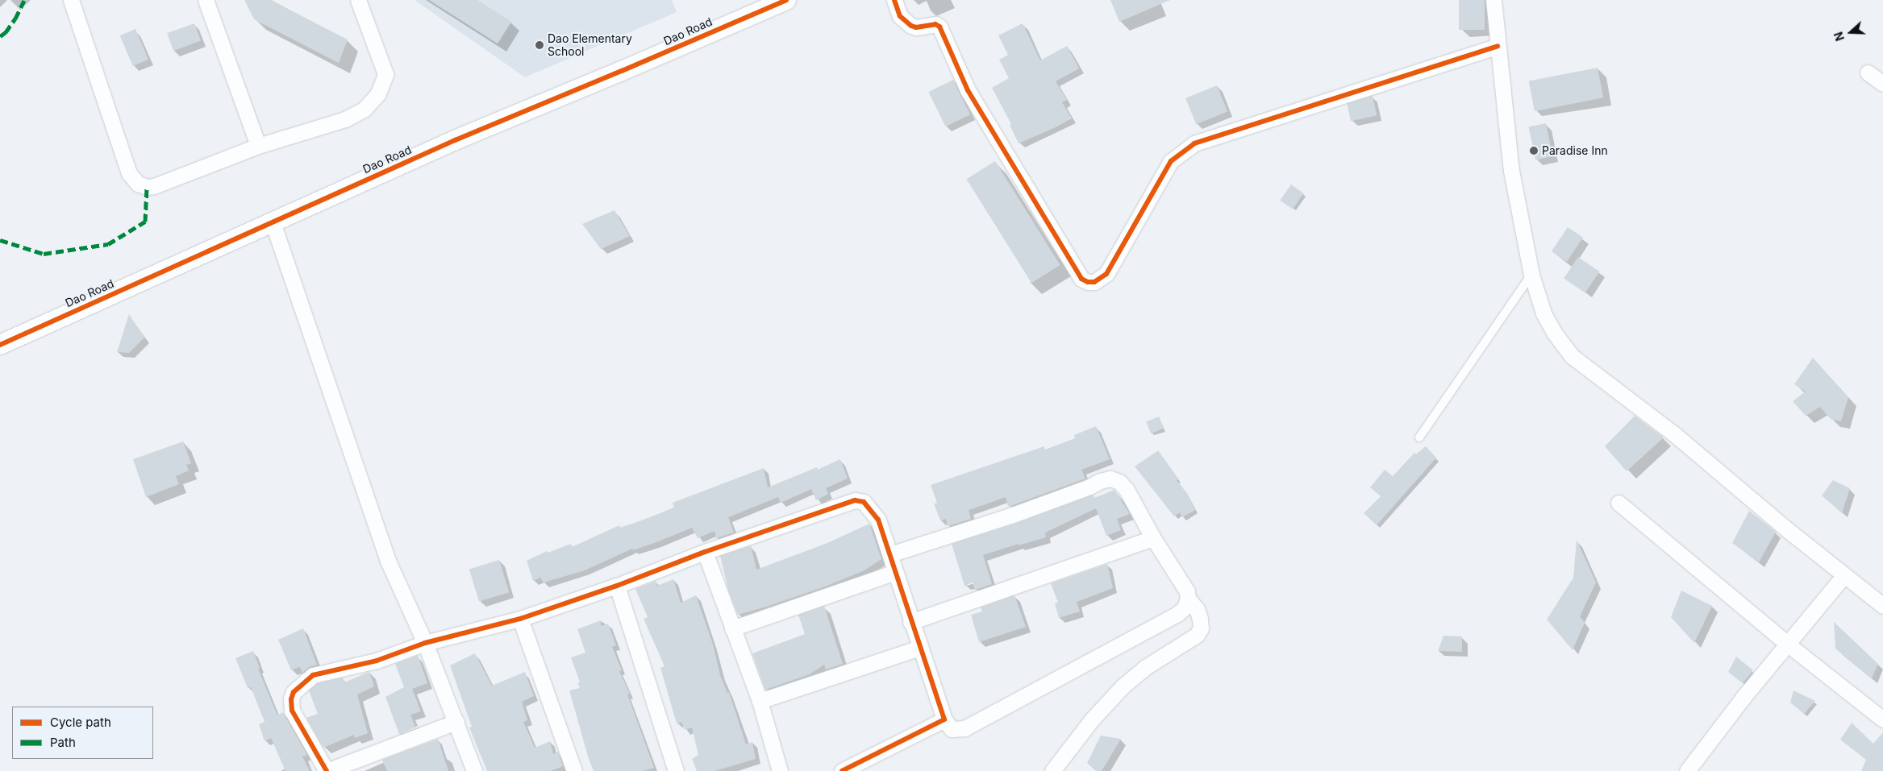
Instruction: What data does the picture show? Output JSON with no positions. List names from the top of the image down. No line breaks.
{"streets":{"street":["Dao Road"]},"places":["Dao Elementary School","Paradise Inn"],"legend":["Cycle path","Path"],"north":"left"}
